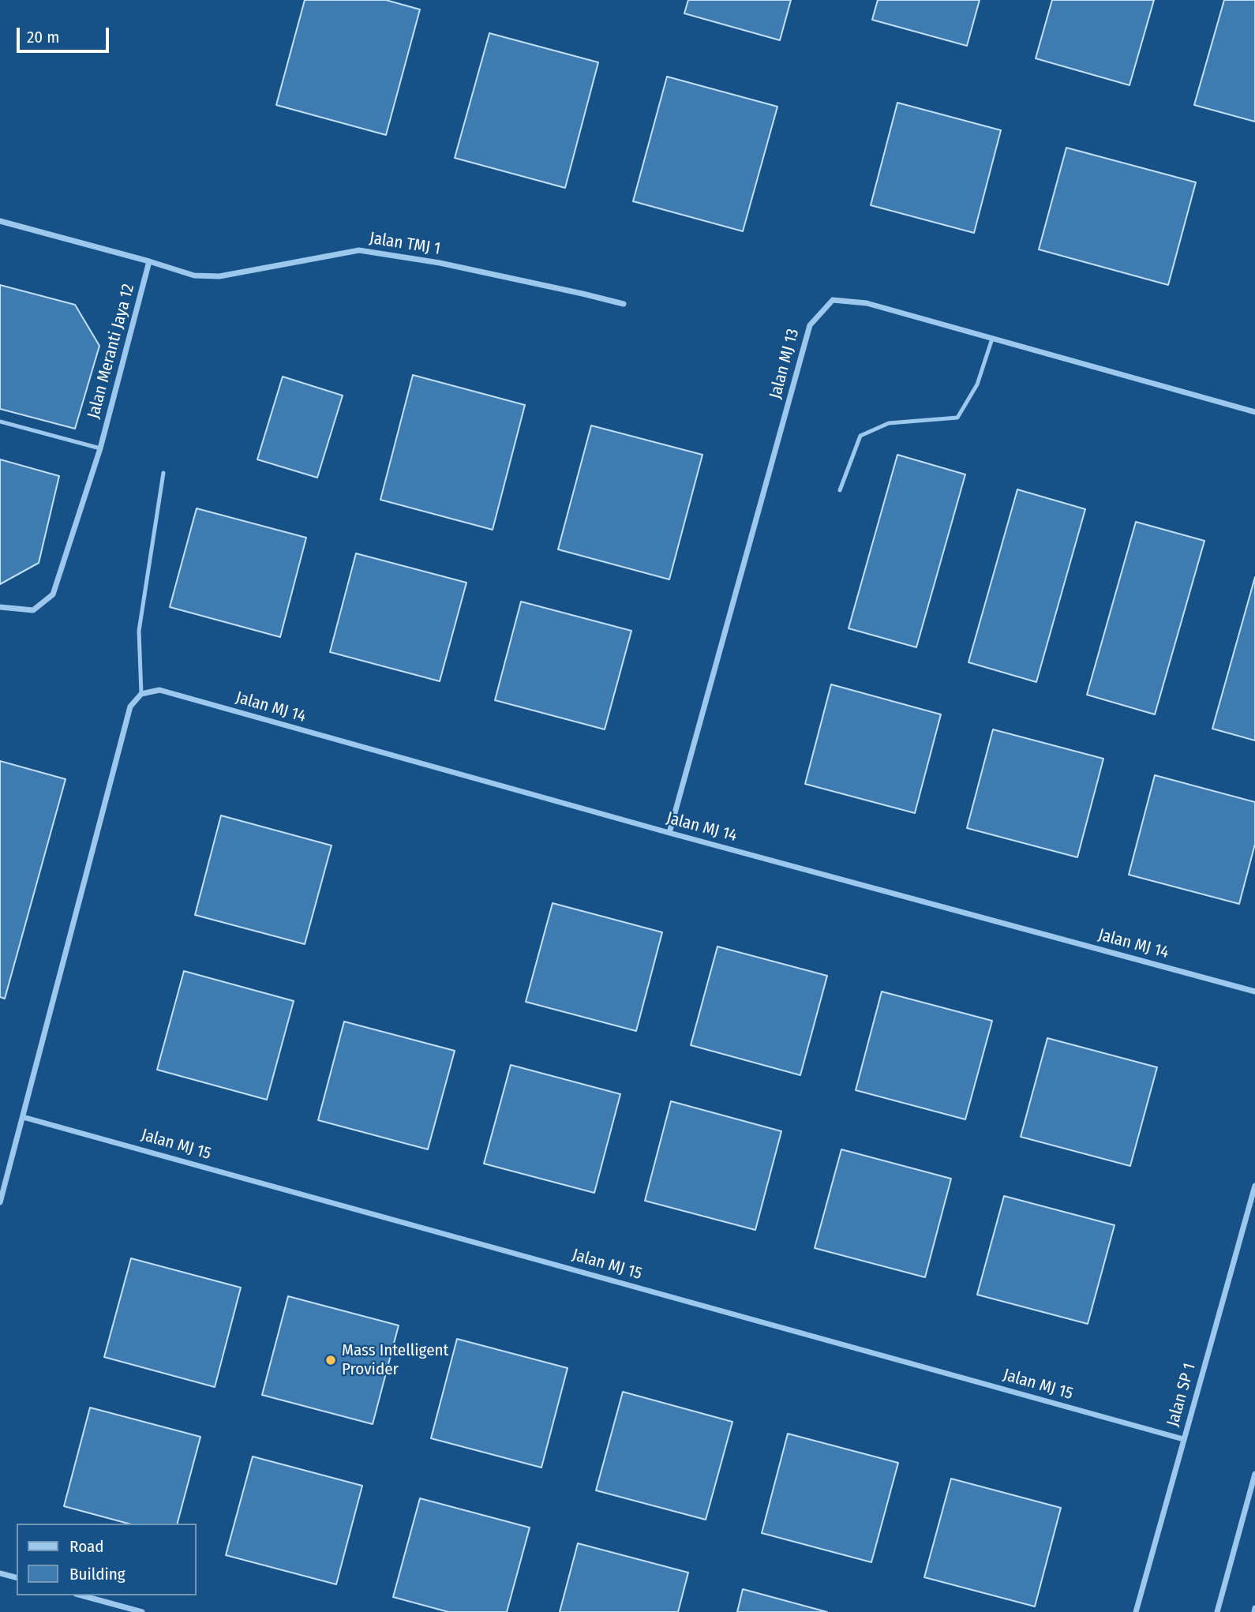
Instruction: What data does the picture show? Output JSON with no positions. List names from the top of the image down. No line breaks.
{"streets":{"street":["Jalan TMJ 1","Jalan Meranti Jaya 12","Jalan MJ 13","Jalan MJ 14","Jalan MJ 15","Jalan SP 1"]},"crossings":[["Jalan TMJ 1","Jalan Meranti Jaya 12"],["Jalan MJ 13","Jalan MJ 14"],["Jalan MJ 15","Jalan SP 1"]],"places":["Mass Intelligent Provider"],"legend":["Road","Building"],"scale_bar":"20 m"}
